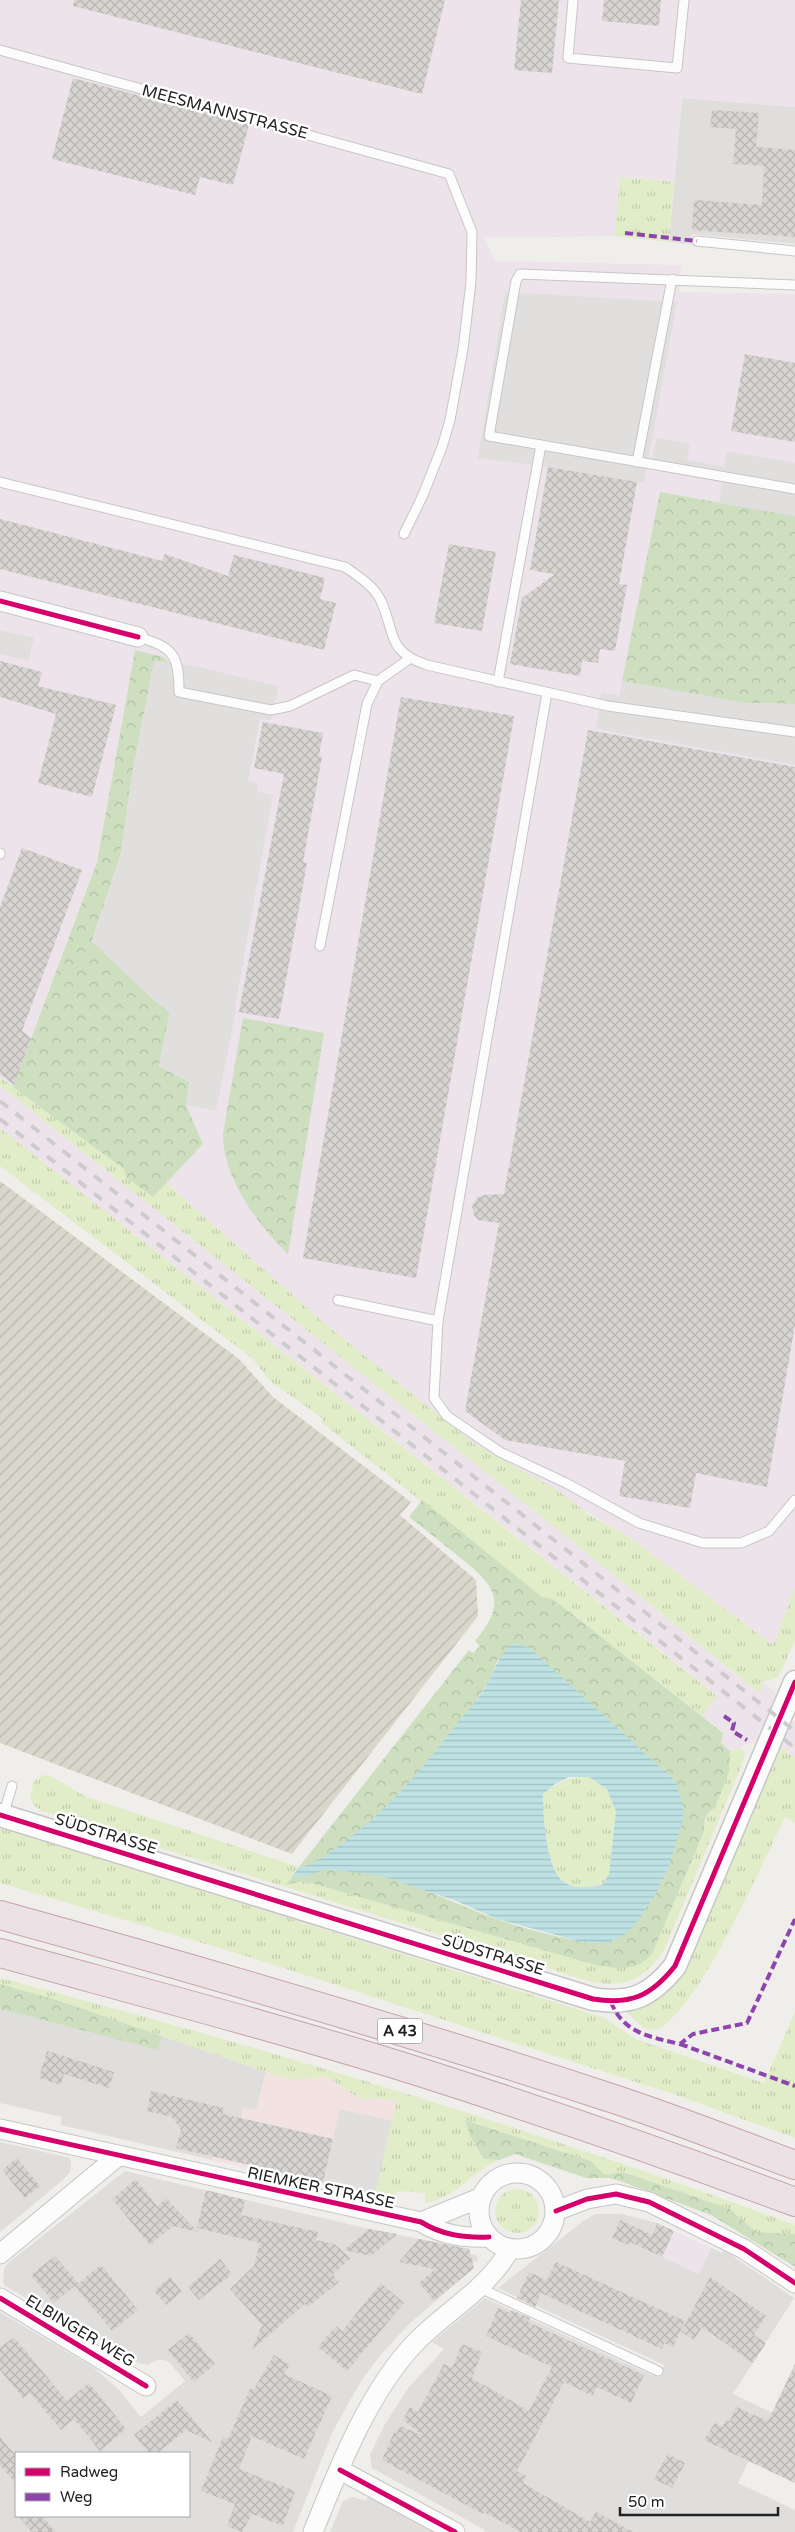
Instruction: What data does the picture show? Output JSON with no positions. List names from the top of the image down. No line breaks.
{"streets":{"highway":["A 43"],"street":["SÜDSTRASSE","RIEMKER STRASSE","ELBINGER WEG"],"lane":["MEESMANNSTRASSE"]},"legend":["Radweg","Weg"],"scale_bar":"50 m"}
